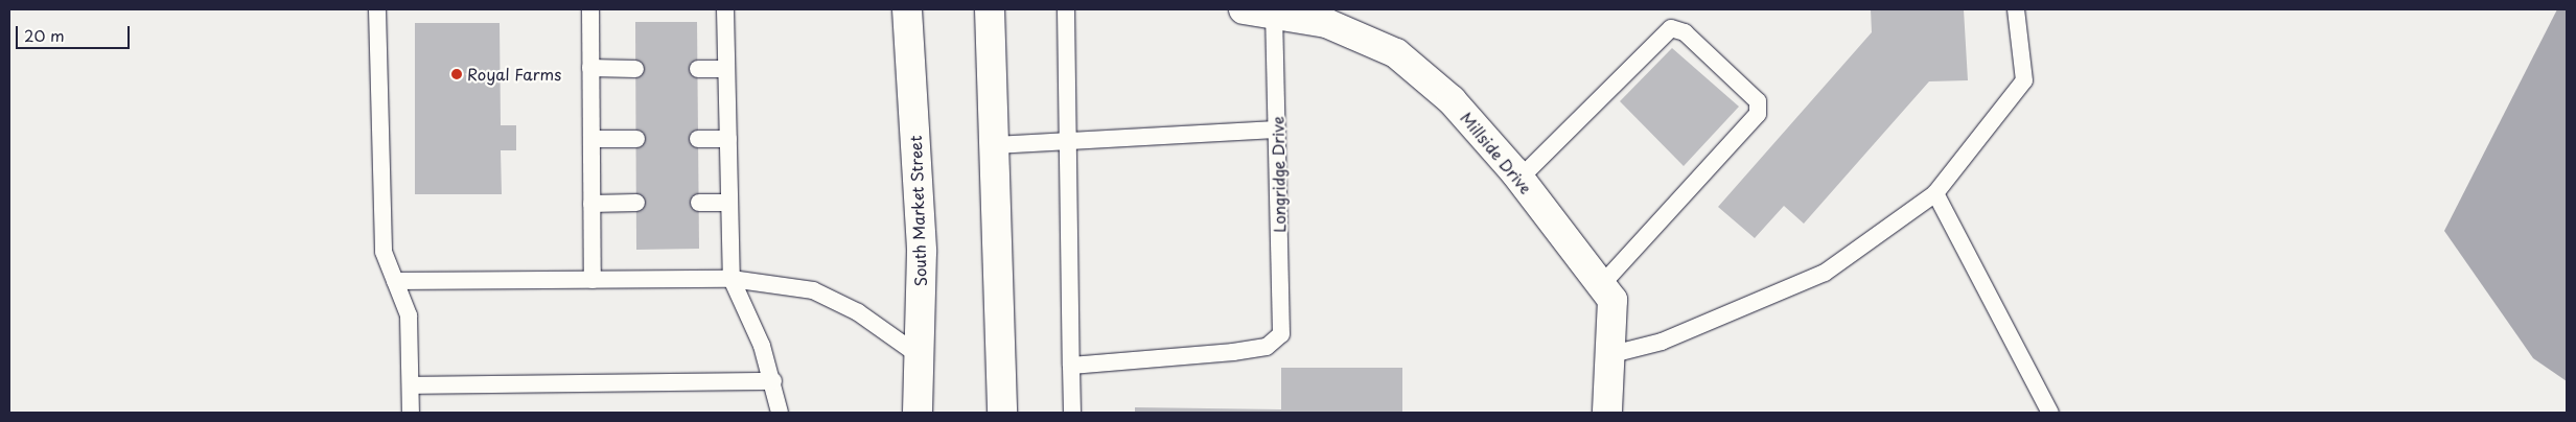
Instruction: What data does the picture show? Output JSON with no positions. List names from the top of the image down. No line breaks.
{"streets":{"main road":["Millside Drive","South Market Street"],"lane":["Longridge Drive"]},"crossings":[["Millside Drive","Longridge Drive"]],"places":["Royal Farms"],"scale_bar":"20 m"}
